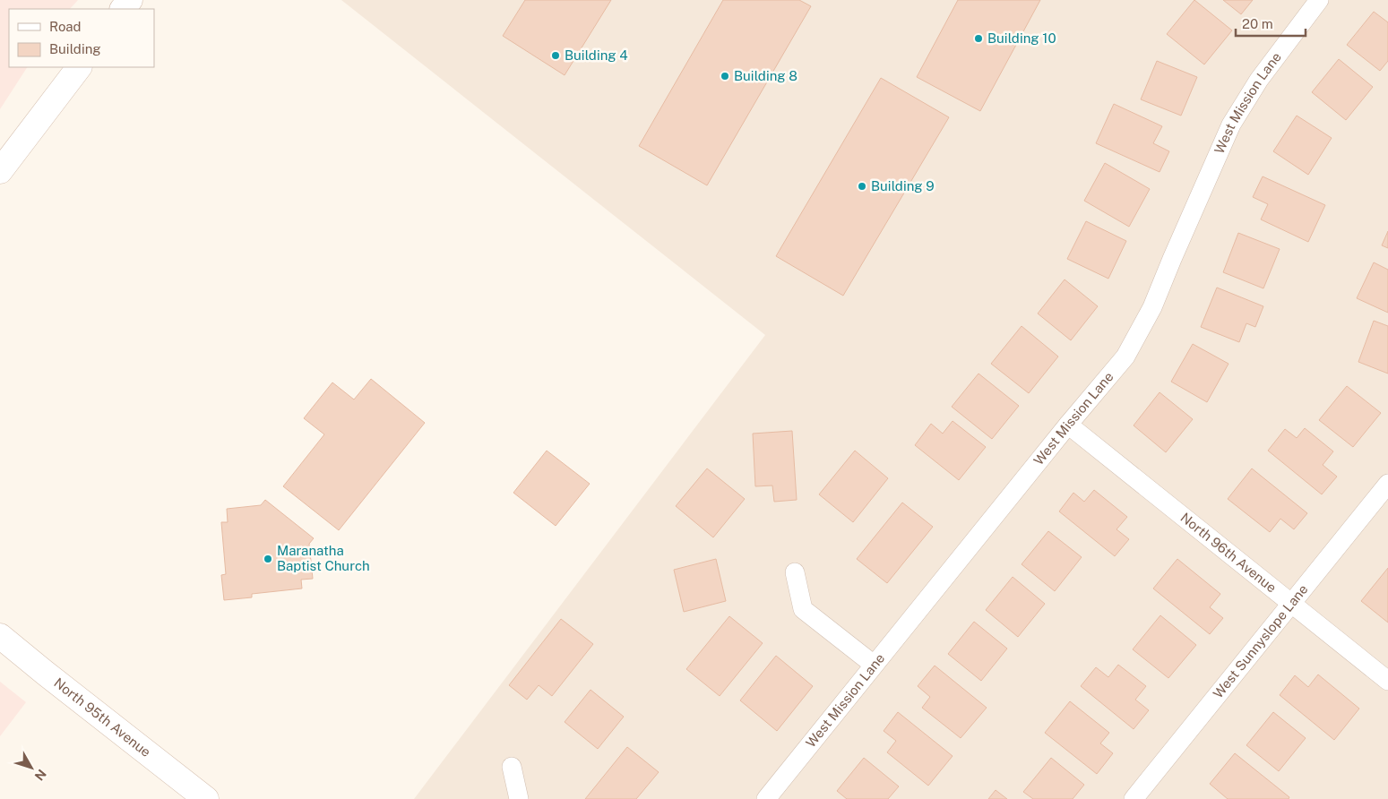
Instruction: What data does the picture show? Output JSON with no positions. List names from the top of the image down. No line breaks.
{"streets":{"street":["West Mission Lane","North 96th Avenue","West Sunnyslope Lane","North 95th Avenue"]},"crossings":[["West Mission Lane","North 96th Avenue"],["North 96th Avenue","West Sunnyslope Lane"]],"places":["Building 10","Building 4","Building 8","Building 9","Maranatha Baptist Church"],"legend":["Road","Building"],"scale_bar":"20 m","north":"bottom right"}
